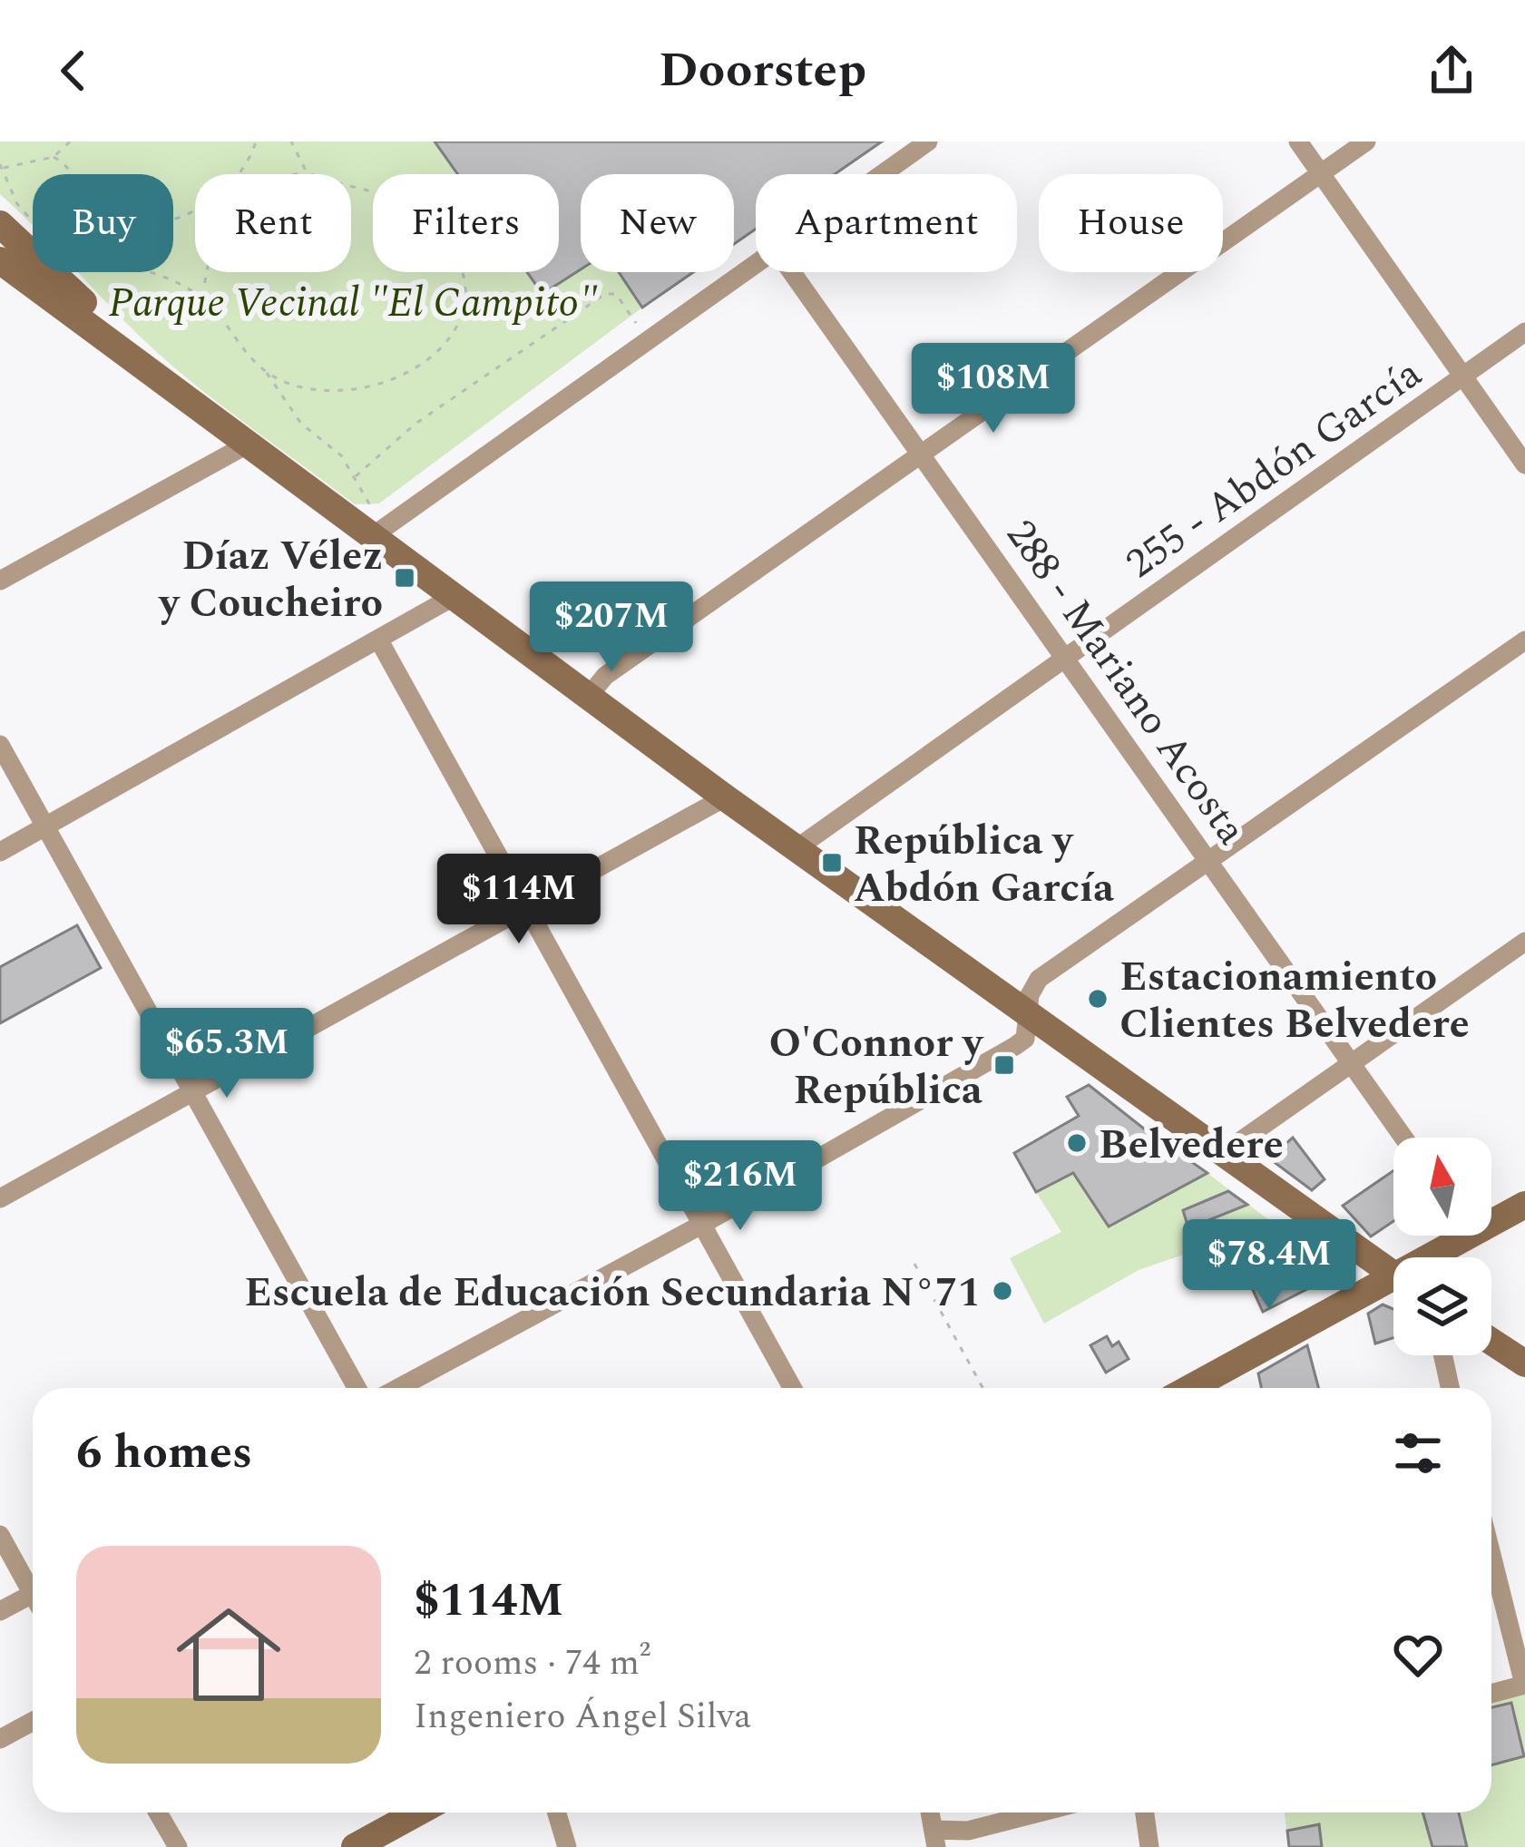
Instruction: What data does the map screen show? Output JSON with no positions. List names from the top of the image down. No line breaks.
{"streets":{"street":["255 - Abdón García","288 - Mariano Acosta"]},"crossings":[["255 - Abdón García","288 - Mariano Acosta"]],"parks":["Parque Vecinal \"El Campito\""],"places":{"transit":["Díaz Vélez y Coucheiro","República y Abdón García","O'Connor y República"],"other":["Estacionamiento Clientes Belvedere","Belvedere","Escuela de Educación Secundaria N°71"]},"north":"top","page":{"header":"Doorstep","chip":["Buy","Rent","Filters","New","Apartment","House"],"price":["$108M","$207M","$114M","$65.3M","$216M","$78.4M"],"heading":"6 homes","list":[{"name":"$114M","note":"2 rooms · 74 m² · Ingeniero Ángel Silva"}]}}
